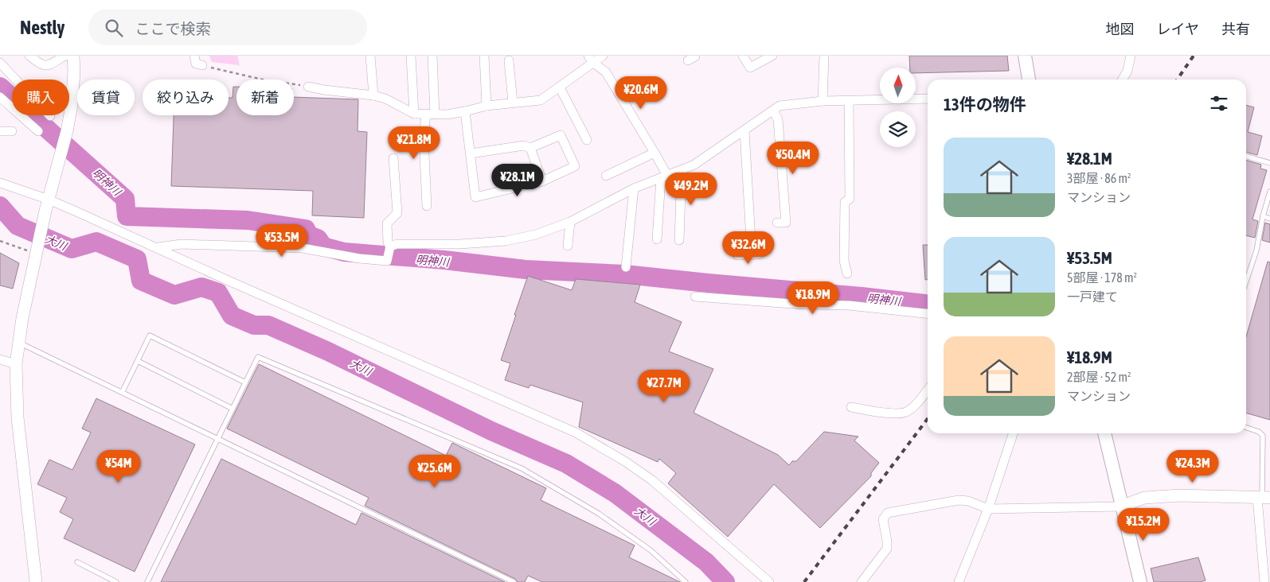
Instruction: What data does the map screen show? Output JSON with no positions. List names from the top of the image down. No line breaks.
{"water":["明神川","大川"],"north":"top","page":{"header":"Nestly","search":"ここで検索","nav":["地図","レイヤ","共有"],"price":["¥20.6M","¥21.8M","¥50.4M","¥28.1M","¥49.2M","¥53.5M","¥32.6M","¥18.9M","¥27.7M","¥54M","¥24.3M","¥25.6M","¥15.2M"],"chip":["購入","賃貸","絞り込み","新着"],"heading":"13件の物件","list":[{"name":"¥28.1M","note":"3部屋 · 86 m² · マンション"},{"name":"¥53.5M","note":"5部屋 · 178 m² · 一戸建て"},{"name":"¥18.9M","note":"2部屋 · 52 m² · マンション"}]}}
